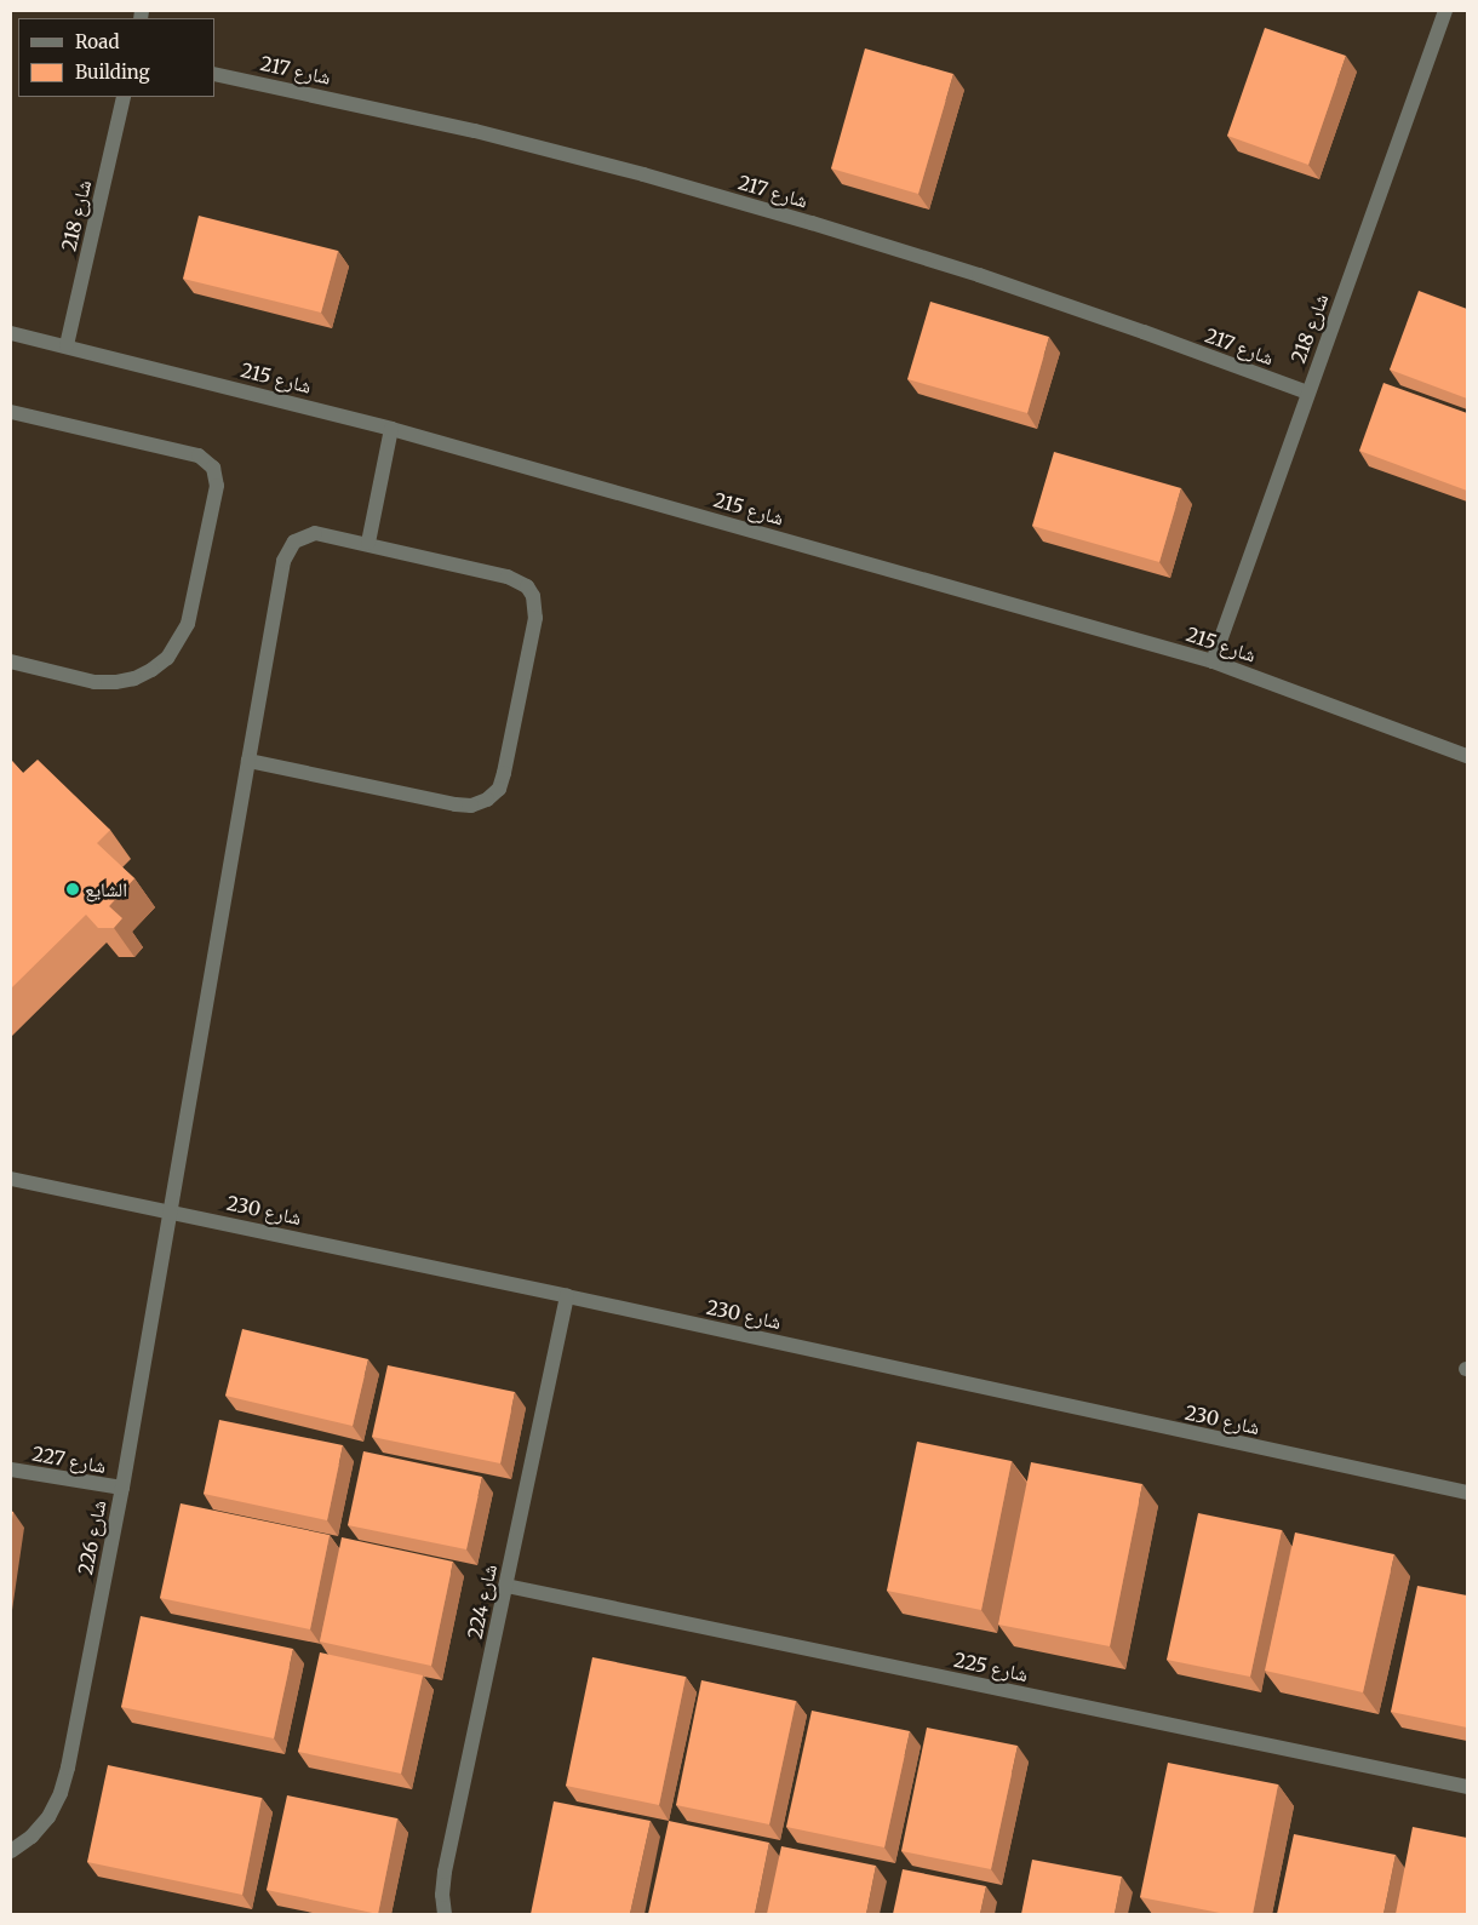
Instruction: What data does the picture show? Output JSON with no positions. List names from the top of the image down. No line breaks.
{"streets":{"street":["شارع 217","شارع 218","شارع 215","شارع 230","شارع 227","شارع 226","شارع 224","شارع 225"]},"crossings":[["شارع 217","شارع 218"],["شارع 218","شارع 215"],["شارع 230","شارع 226"],["شارع 230","شارع 224"],["شارع 227","شارع 226"],["شارع 224","شارع 225"]],"places":["الشايع"],"legend":["Road","Building"]}
